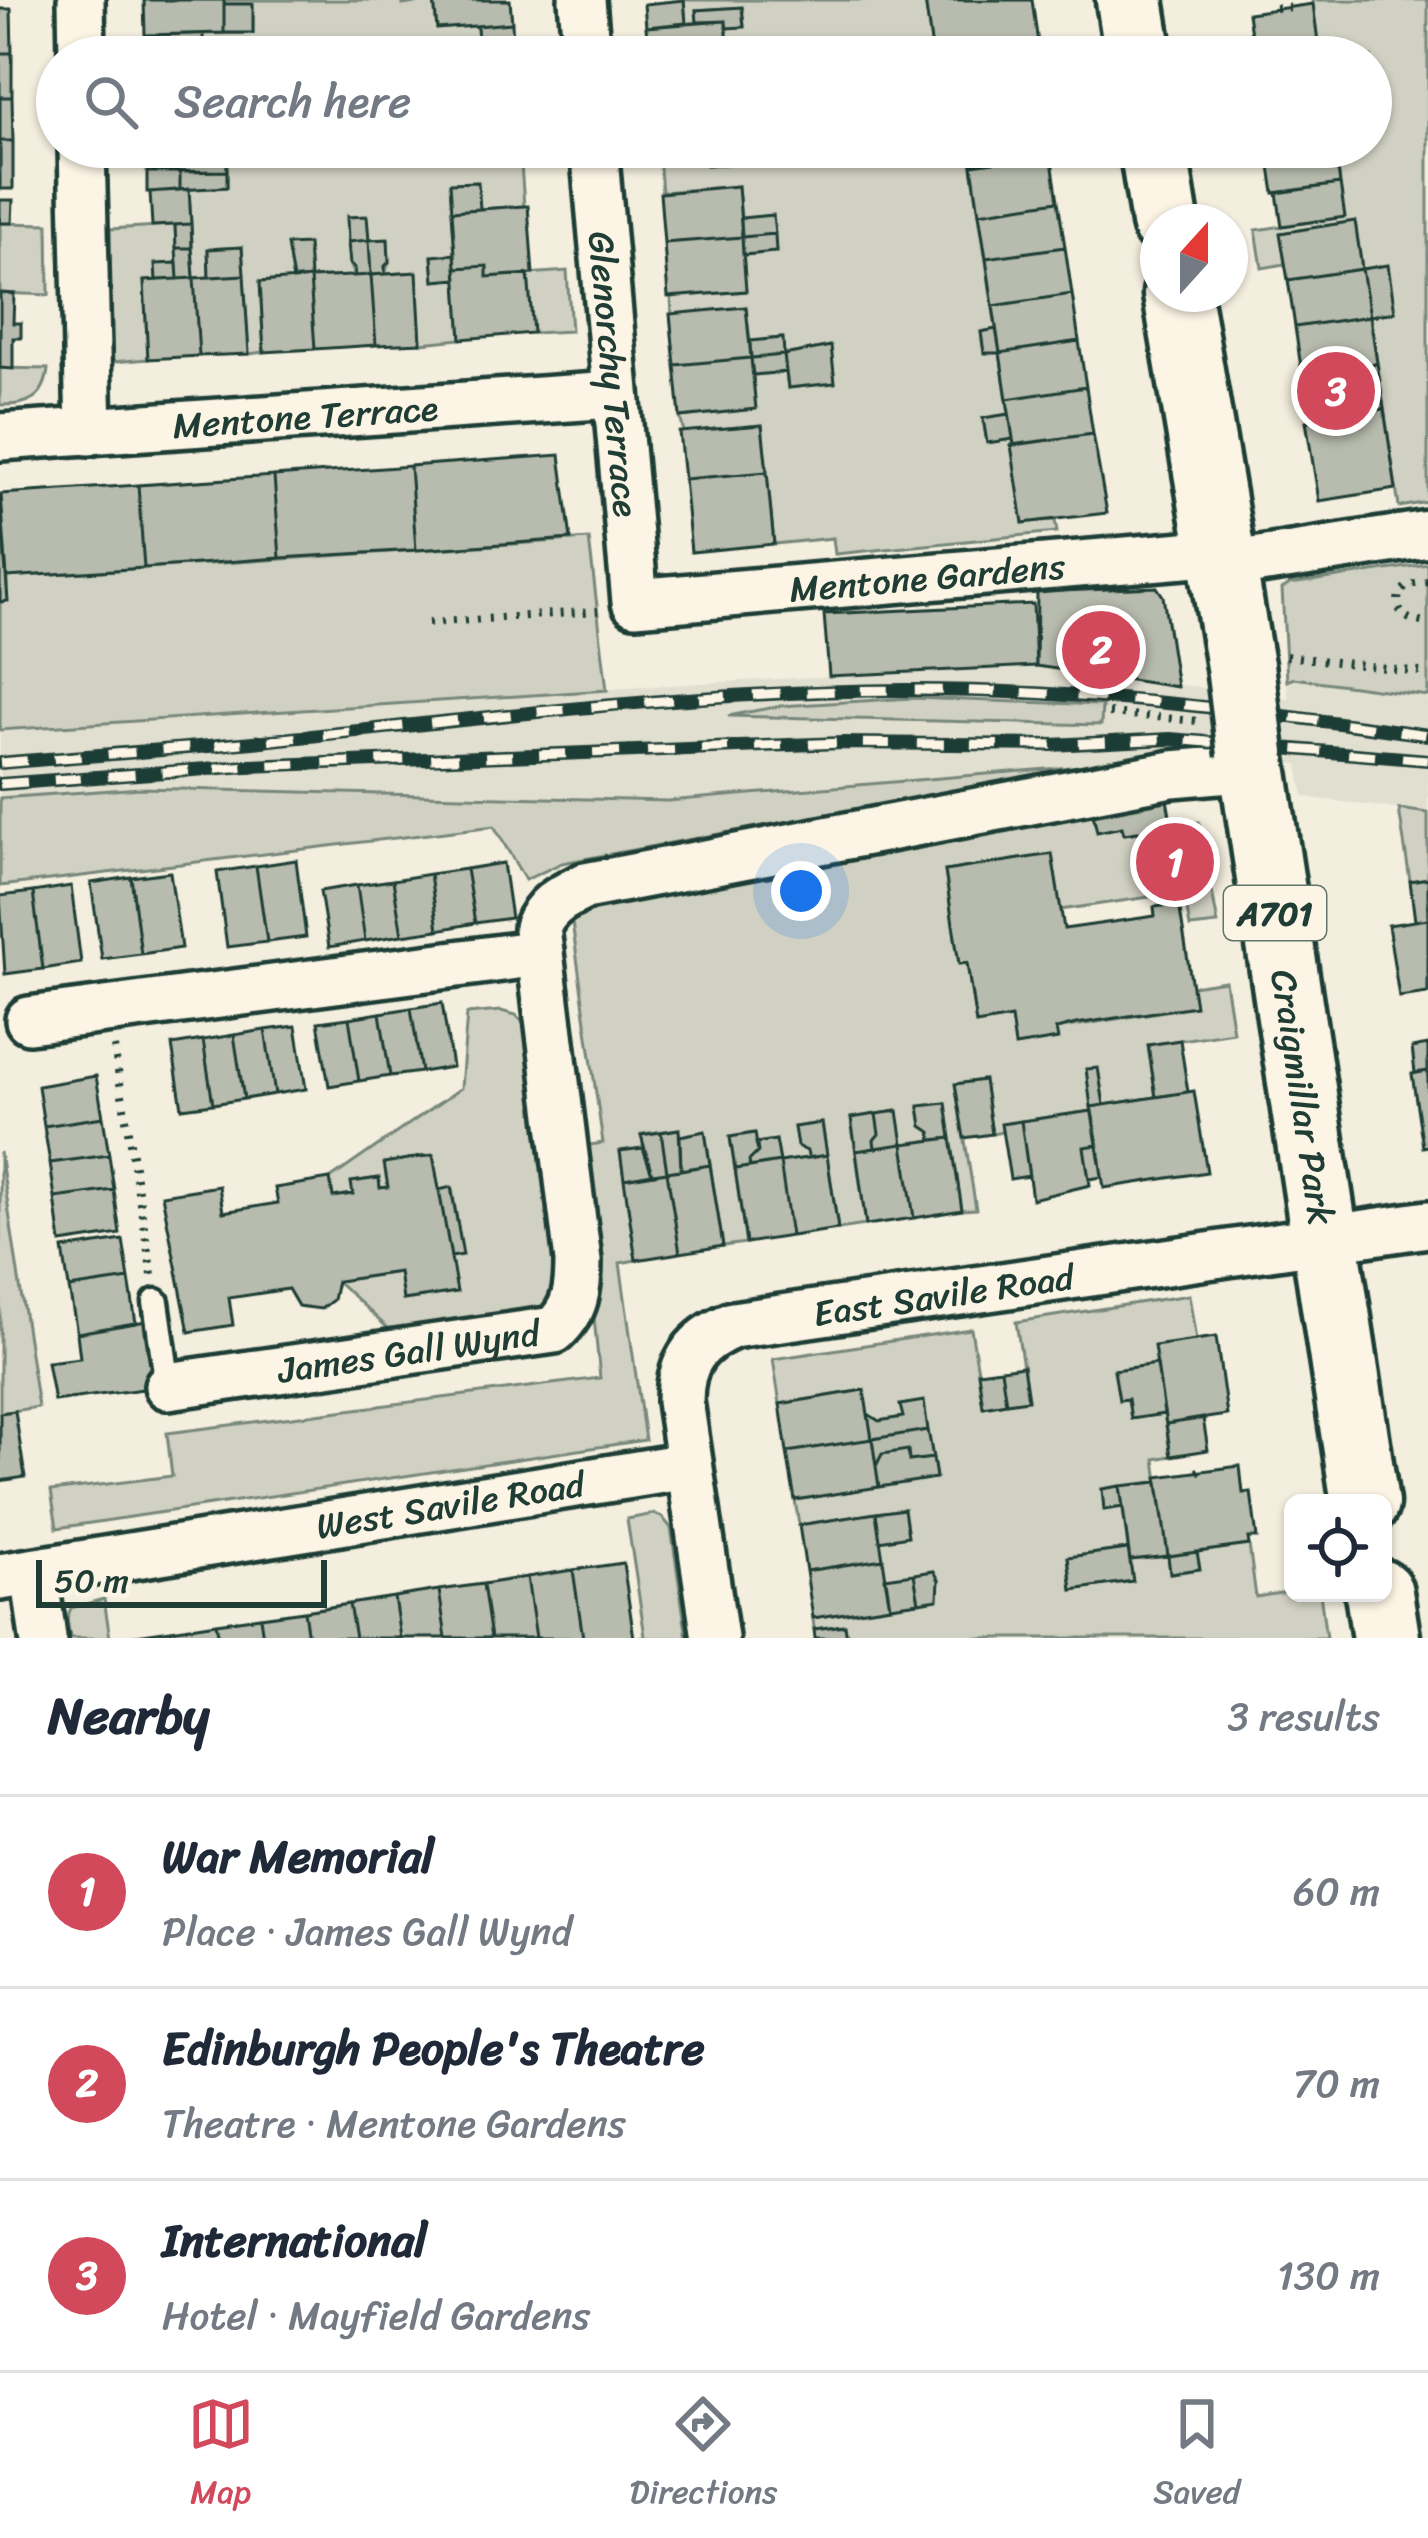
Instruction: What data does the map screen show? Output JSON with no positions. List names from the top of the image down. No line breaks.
{"streets":{"main road":["A701","Craigmillar Park"],"street":["Glenorchy Terrace","Mentone Terrace","Mentone Gardens","East Savile Road","James Gall Wynd","West Savile Road"]},"crossings":[["Glenorchy Terrace","Mentone Terrace"],["Glenorchy Terrace","Mentone Gardens"],["Mentone Gardens","A701"],["Mentone Gardens","Craigmillar Park"],["A701","Craigmillar Park"],["Craigmillar Park","East Savile Road"],["Craigmillar Park","James Gall Wynd"],["East Savile Road","West Savile Road"]],"scale_bar":"50 m","north":"top","page":{"search":"Search here","pins":["3","2","1"],"scale":"50 m","heading":["Nearby","3 results"],"list":[{"mark":"1","name":"War Memorial","note":"Place · James Gall Wynd","value":"60 m"},{"mark":"2","name":"Edinburgh People's Theatre","note":"Theatre · Mentone Gardens","value":"70 m"},{"mark":"3","name":"International","note":"Hotel · Mayfield Gardens","value":"130 m"}],"nav":["Map","Directions","Saved"]}}
